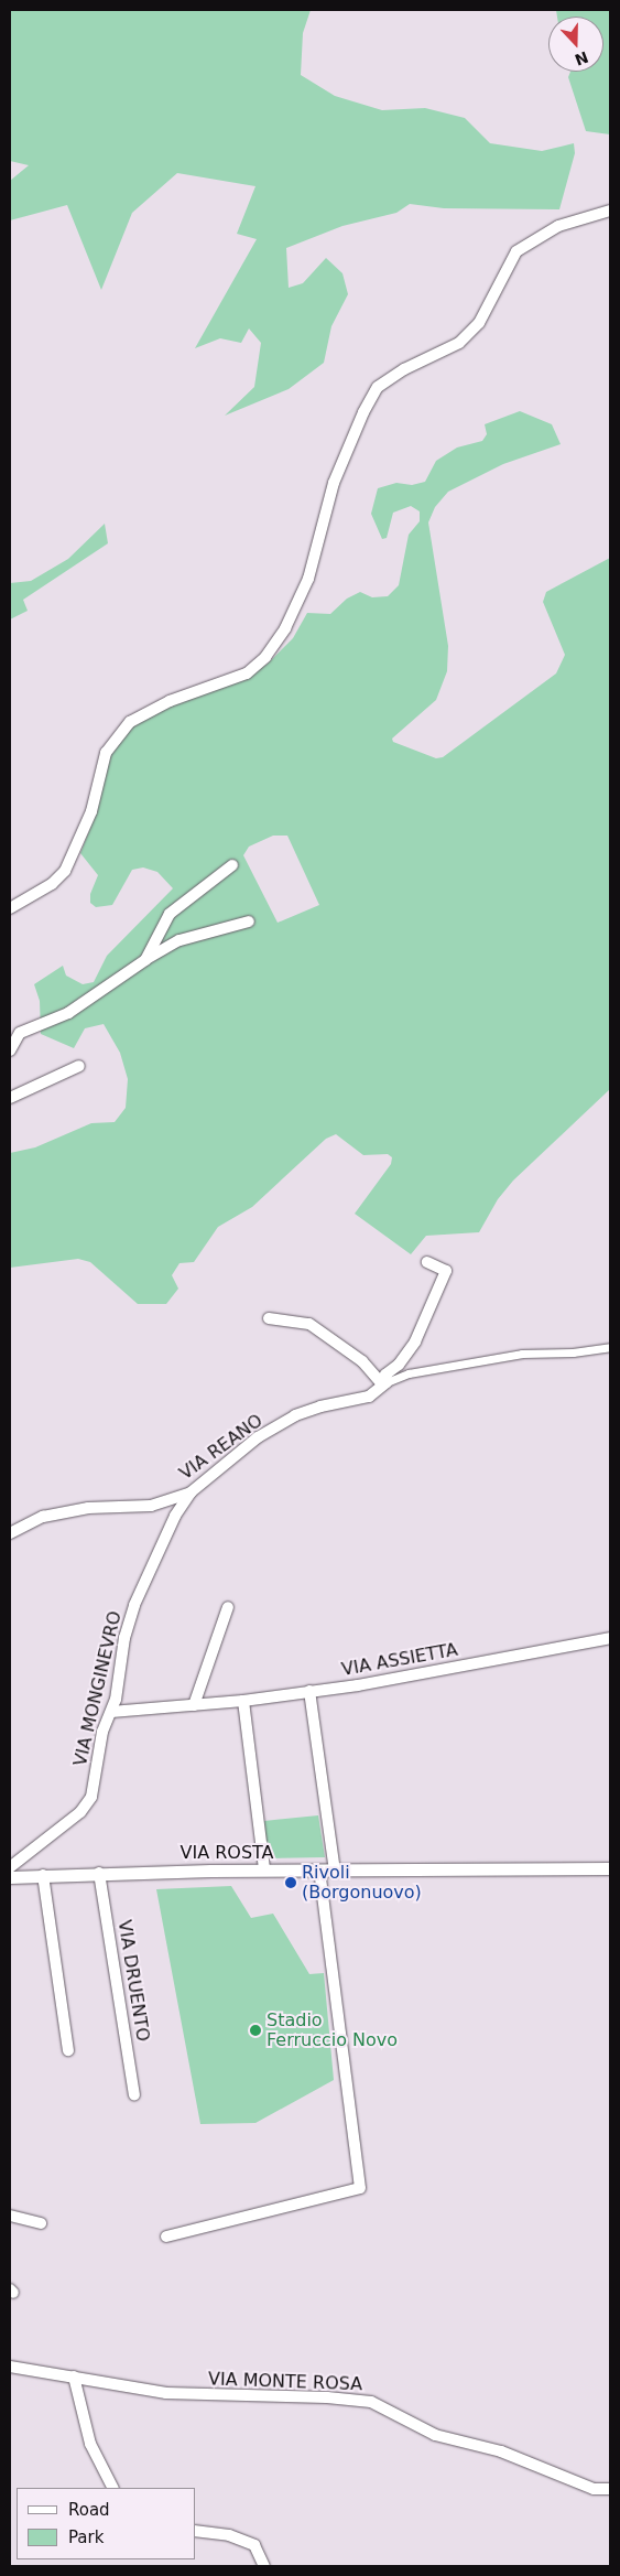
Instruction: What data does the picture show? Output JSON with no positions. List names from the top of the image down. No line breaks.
{"streets":{"street":["VIA REANO","VIA ASSIETTA","VIA MONGINEVRO","VIA ROSTA","VIA DRUENTO","VIA MONTE ROSA"]},"crossings":[["VIA REANO","VIA MONGINEVRO"],["VIA ASSIETTA","VIA MONGINEVRO"],["VIA ROSTA","VIA DRUENTO"]],"places":["Rivoli (Borgonuovo)","Stadio Ferruccio Novo"],"legend":["Road","Park"],"north":"bottom"}
